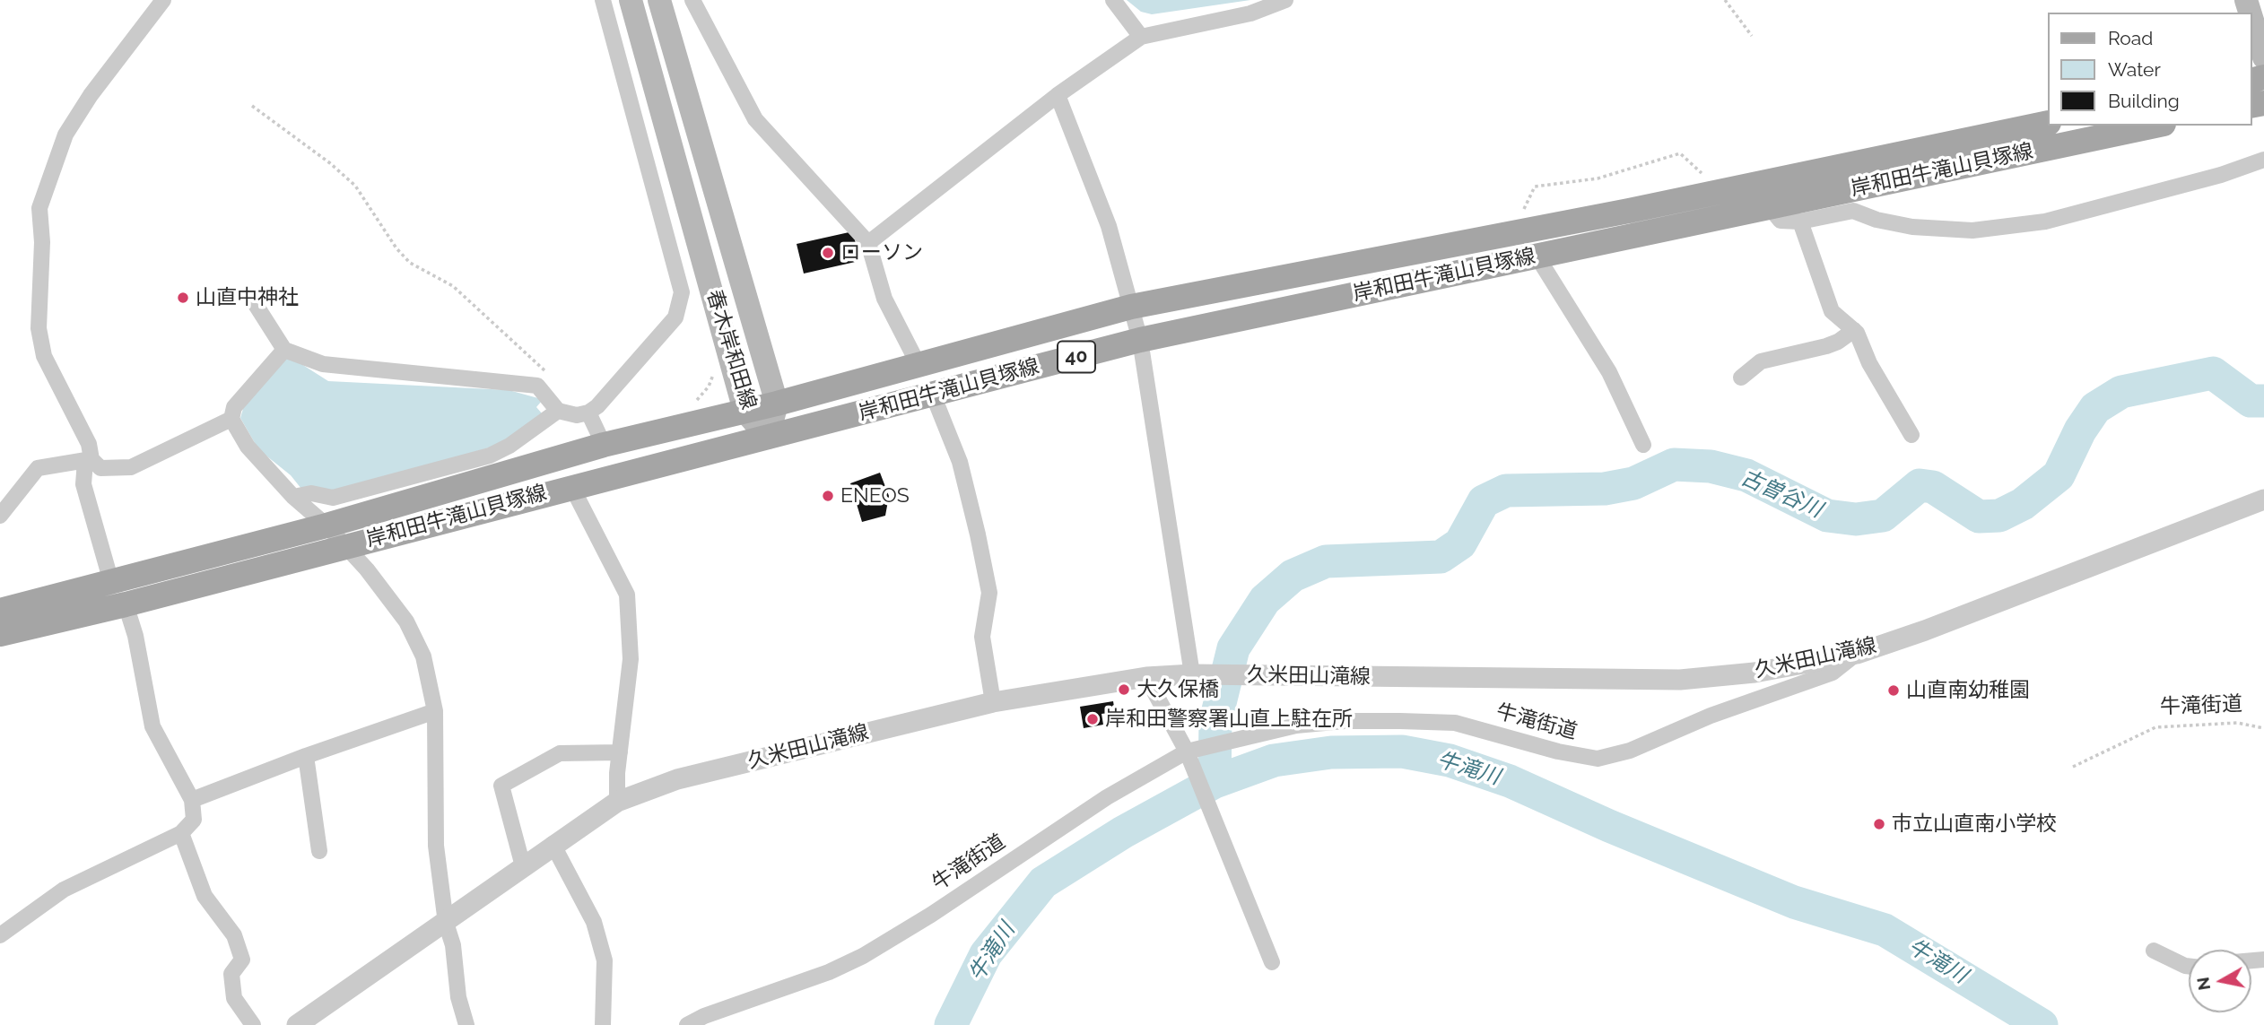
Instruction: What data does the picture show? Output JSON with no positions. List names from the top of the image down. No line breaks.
{"streets":{"main road":["岸和田牛滝山貝塚線","春木岸和田線","40"],"street":["久米田山滝線","牛滝街道"]},"crossings":[["岸和田牛滝山貝塚線","春木岸和田線"],["久米田山滝線","牛滝街道"]],"water":["古曽谷川","牛滝川"],"places":["ローソン","山直中神社","ENEOS","大久保橋","山直南幼稚園","岸和田警察署山直上駐在所","市立山直南小学校"],"legend":["Road","Water","Building"],"north":"left"}
